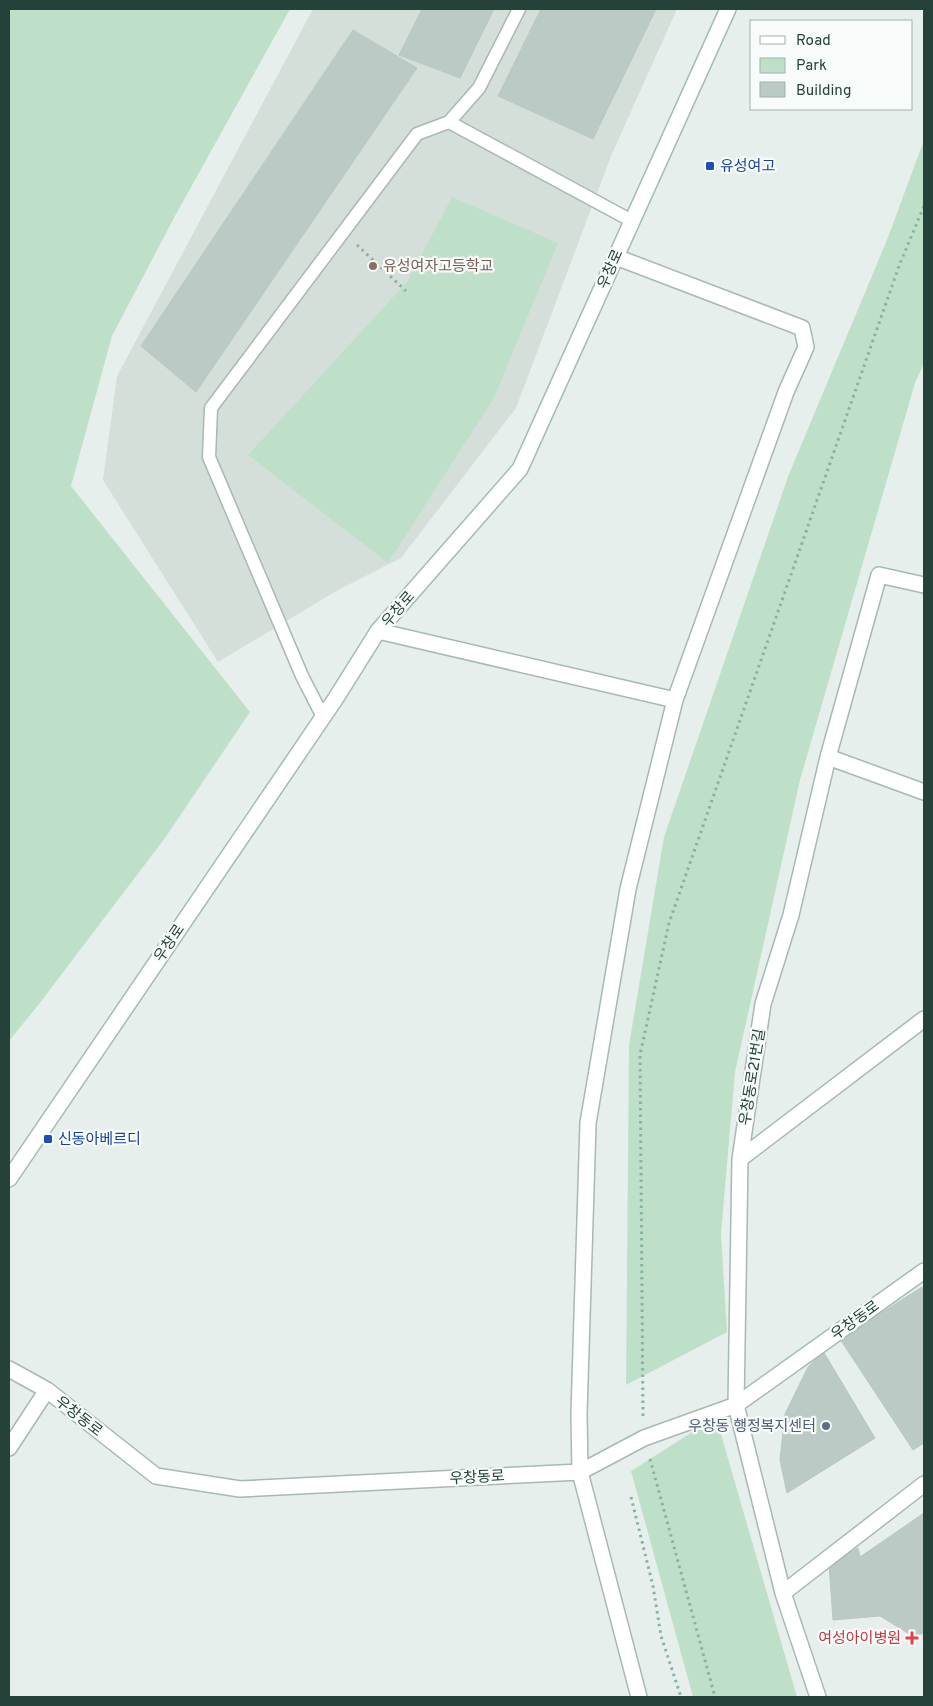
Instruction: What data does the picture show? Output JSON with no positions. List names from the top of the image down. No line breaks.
{"streets":{"street":["우창로","우창동로21번길","우창동로"]},"crossings":[["우창동로21번길","우창동로"]],"places":{"transit":["유성여고","신동아베르디"],"other":["유성여자고등학교","우창동 행정복지센터"],"health":["여성아이병원"]},"legend":["Road","Park","Building"]}
